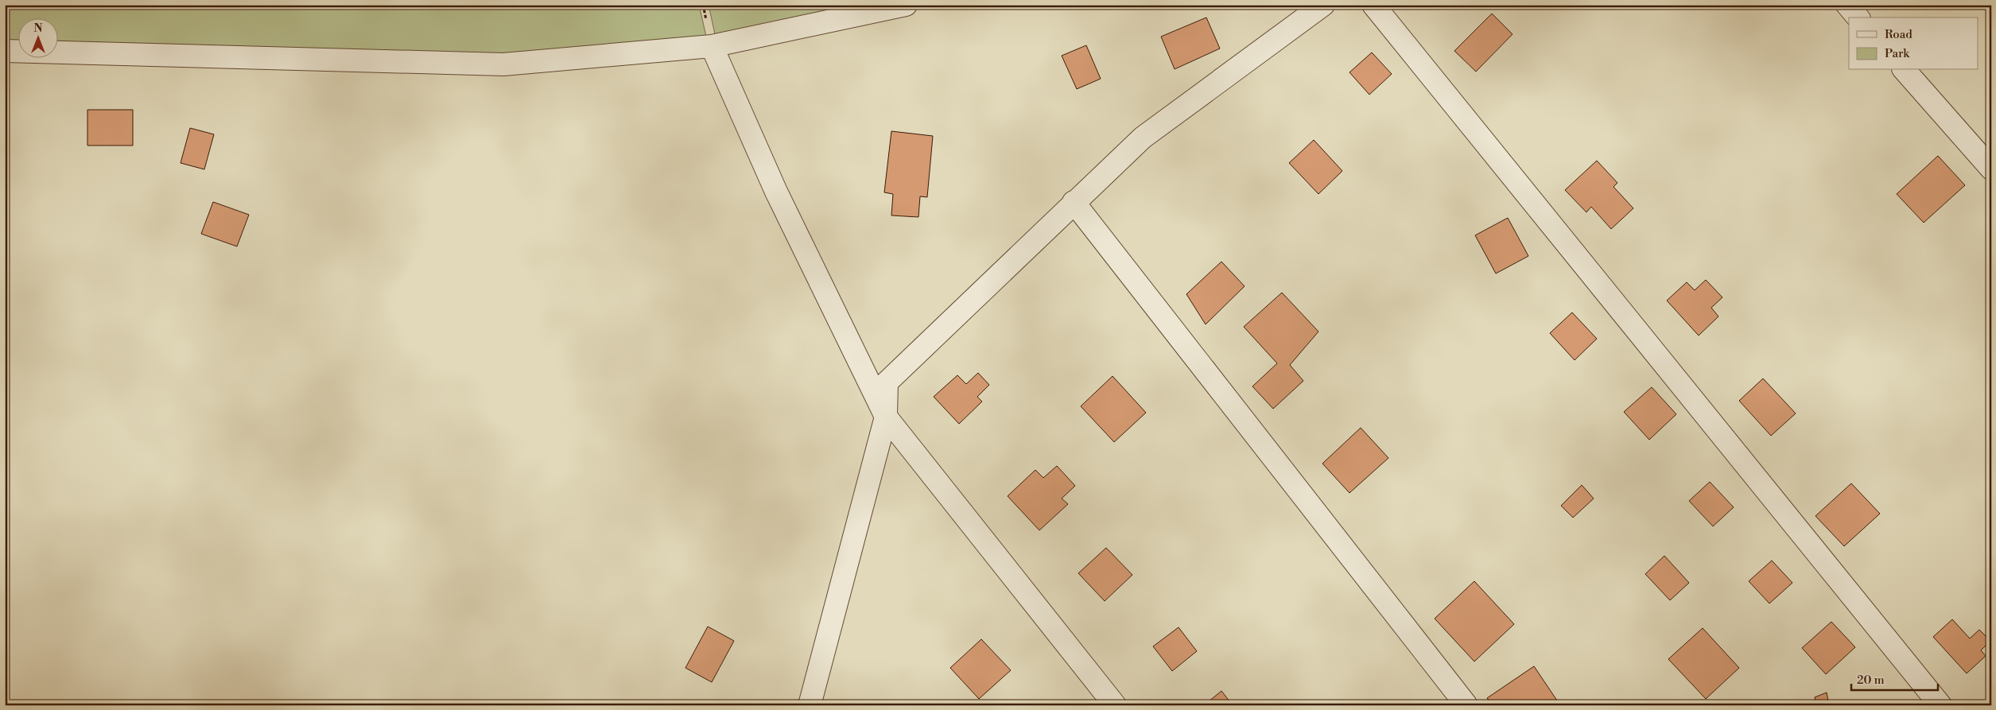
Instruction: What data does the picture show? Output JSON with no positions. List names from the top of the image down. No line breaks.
{"legend":["Road","Park"],"scale_bar":"20 m","north":"top"}
